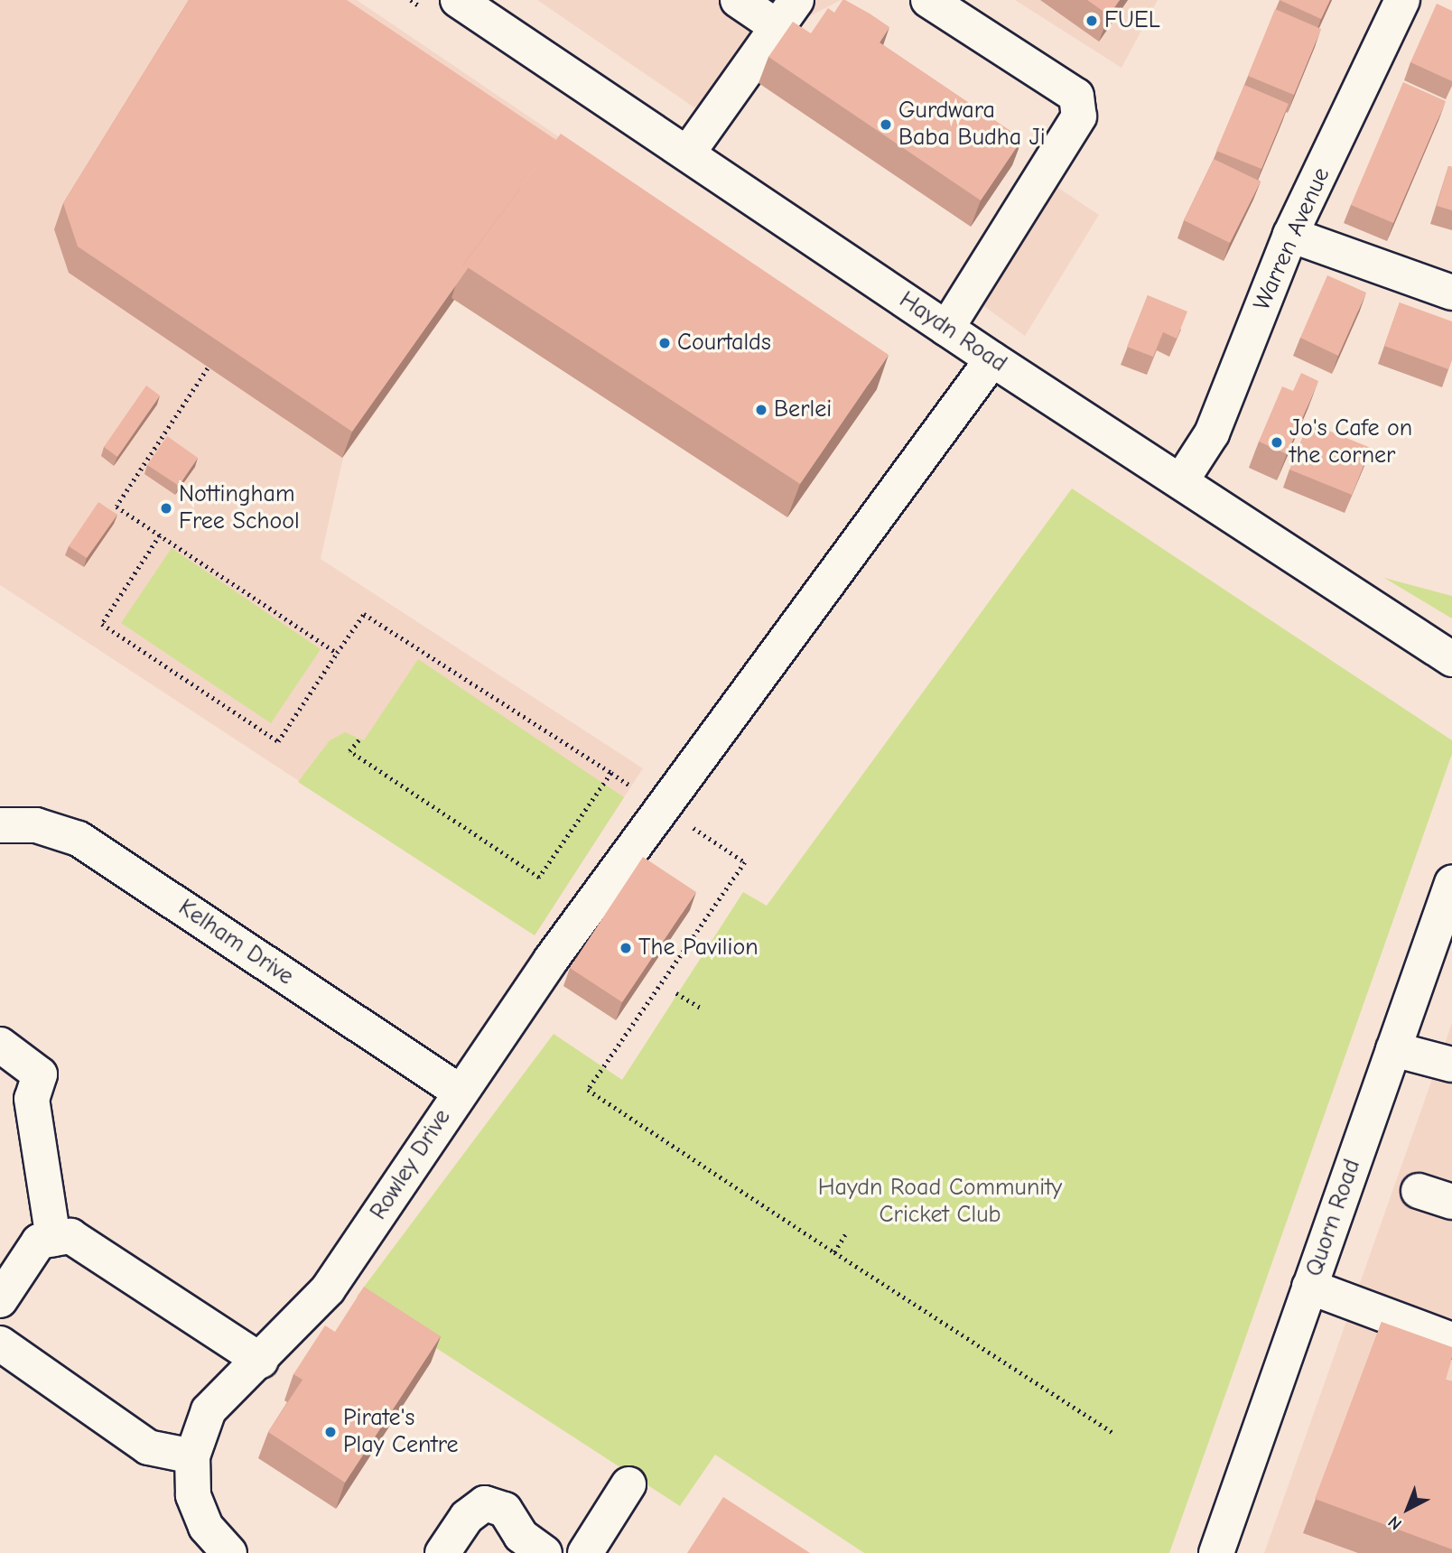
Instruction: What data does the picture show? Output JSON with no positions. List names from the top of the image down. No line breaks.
{"streets":{"street":["Warren Avenue","Haydn Road","Kelham Drive","Rowley Drive","Quorn Road"]},"crossings":[["Warren Avenue","Haydn Road"],["Haydn Road","Rowley Drive"],["Kelham Drive","Rowley Drive"]],"parks":["Haydn Road Community Cricket Club"],"places":["FUEL","Gurdwara Baba Budha Ji","Courtalds","Berlei","Jo's Cafe on the corner","Nottingham Free School","The Pavilion","Pirate's Play Centre"],"north":"bottom left"}
